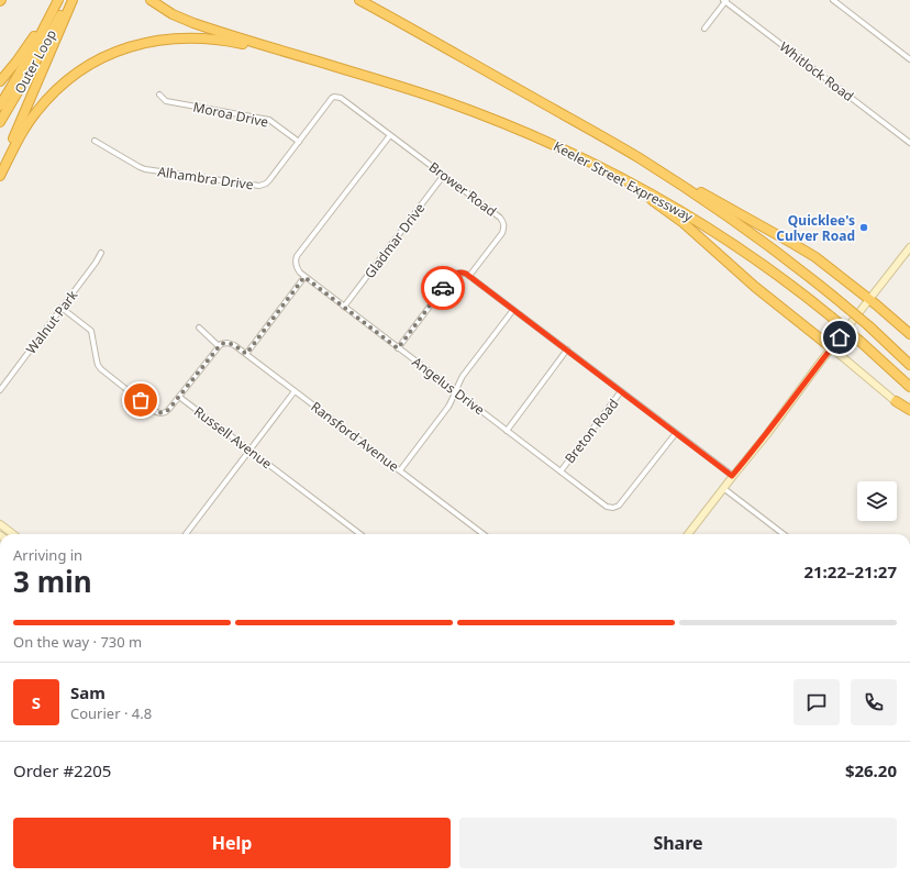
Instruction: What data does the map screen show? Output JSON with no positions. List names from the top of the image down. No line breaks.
{"streets":{"highway":["Outer Loop","Keeler Street Expressway"],"street":["Whitlock Road","Moroa Drive","Alhambra Drive","Brower Road","Gladmar Drive","Walnut Park","Angelus Drive","Breton Road","Ransford Avenue","Russell Avenue"]},"crossings":[["Moroa Drive","Alhambra Drive"],["Alhambra Drive","Brower Road"],["Brower Road","Gladmar Drive"],["Brower Road","Angelus Drive"],["Gladmar Drive","Angelus Drive"],["Angelus Drive","Breton Road"]],"places":["Quicklee's Culver Road"],"page":{"heading":["3 min","Arriving in","21:22–21:27"],"panel":["Sam","Courier · 4.8","Order #2205","$26.20"],"bar":"On the way · 730 m","round":"S","buttons":["Help","Share"]}}
